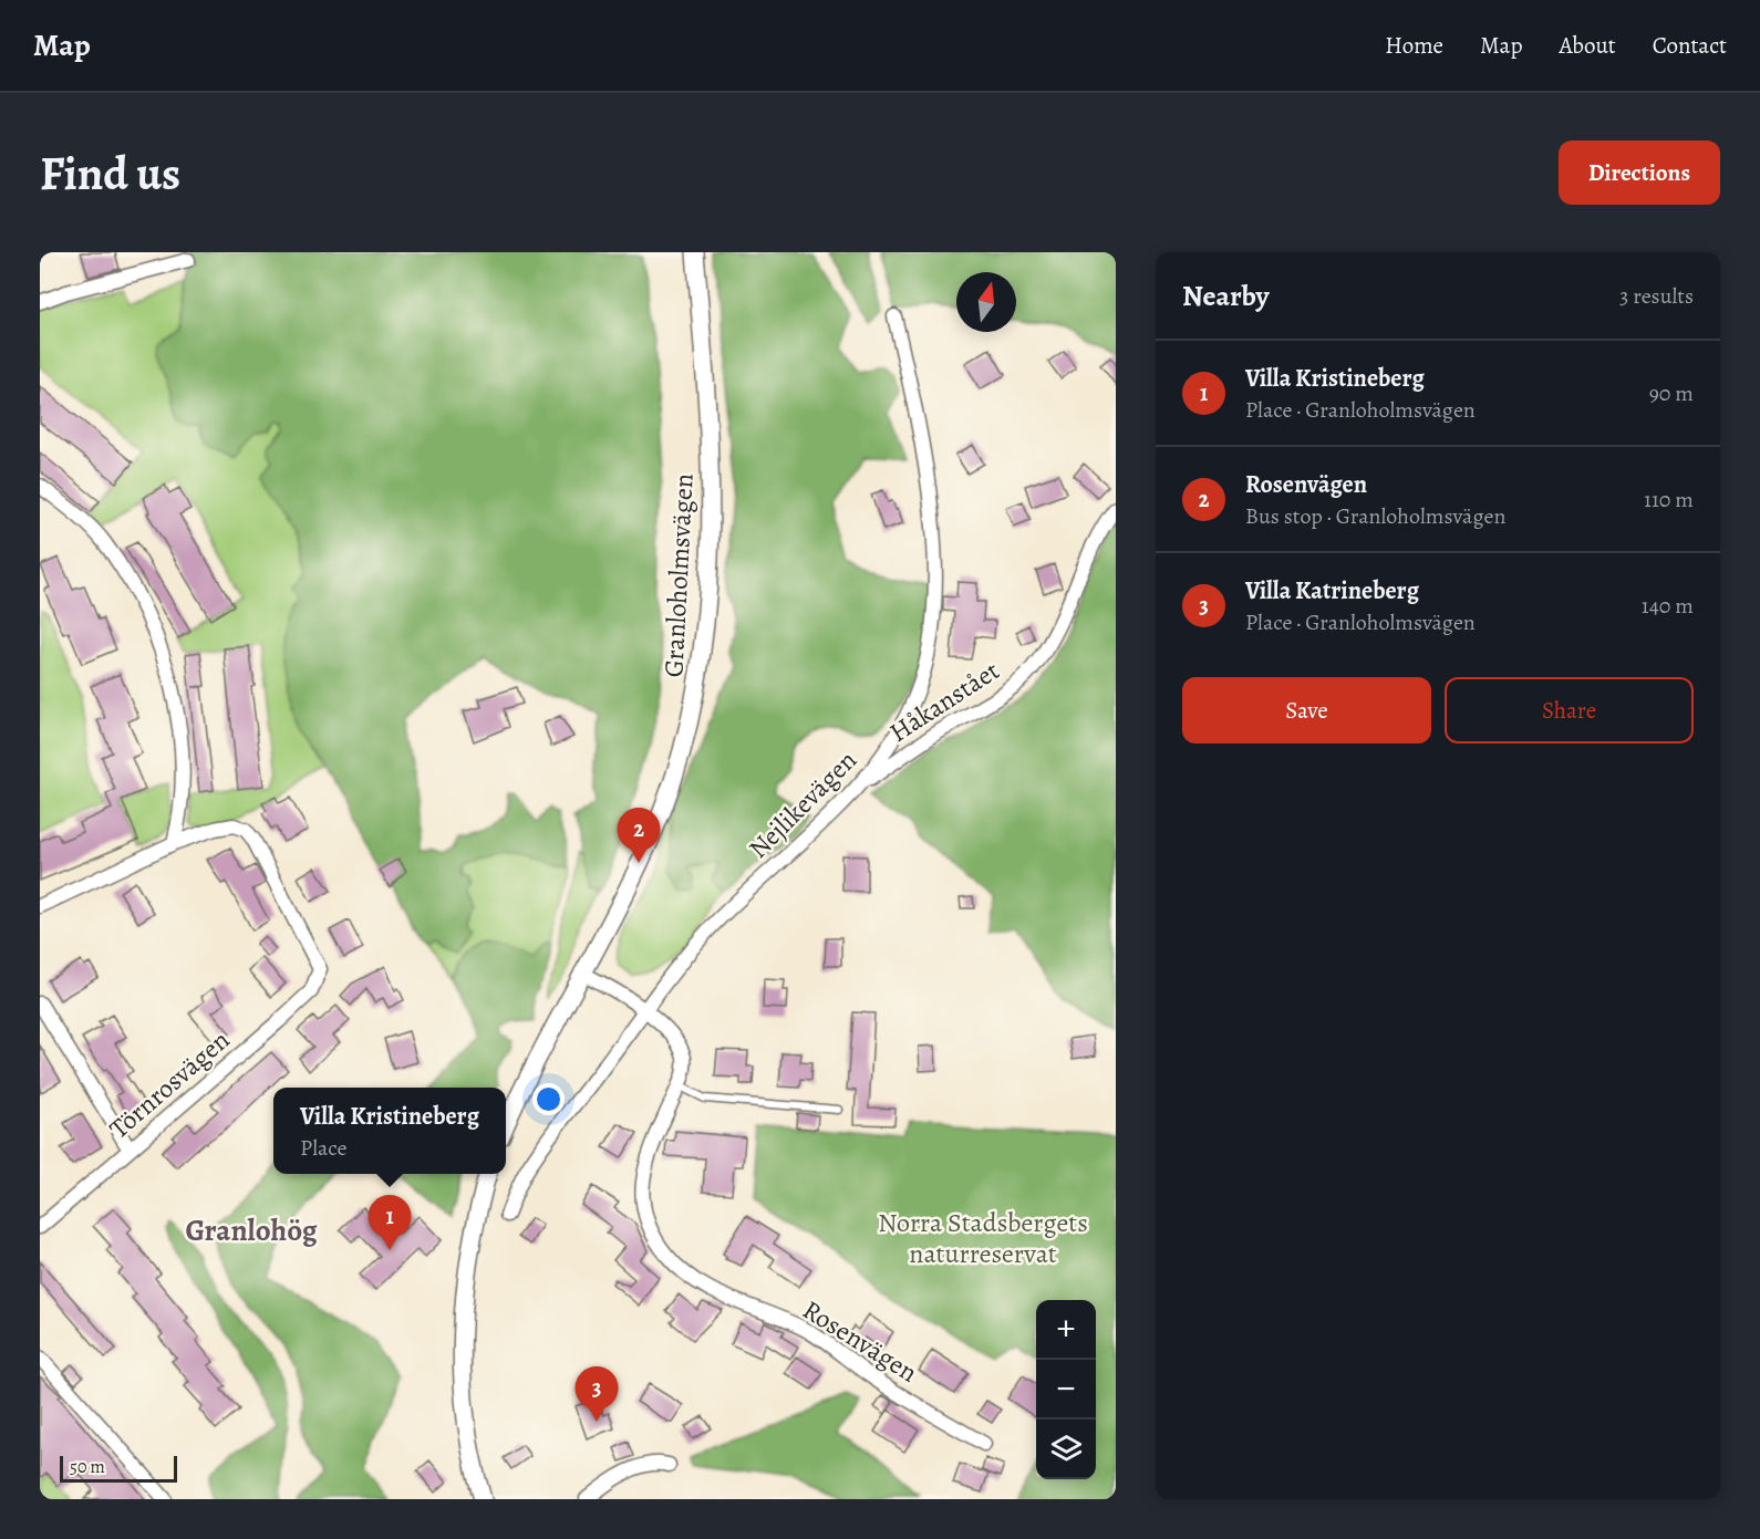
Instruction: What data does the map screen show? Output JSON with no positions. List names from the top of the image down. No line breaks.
{"streets":{"street":["Granloholmsvägen","Håkanstået","Nejlikevägen","Törnrosvägen","Rosenvägen"]},"crossings":[["Granloholmsvägen","Rosenvägen"],["Håkanstået","Nejlikevägen"],["Nejlikevägen","Rosenvägen"]],"districts":["Granlohög"],"parks":["Norra Stadsbergets naturreservat"],"scale_bar":"50 m","north":"top","page":{"header":"Map","nav":["Home","Map","About","Contact"],"buttons":["Directions",["Save","Share"]],"title":"Find us","heading":["Nearby","3 results"],"list":[{"mark":"1","name":"Villa Kristineberg","note":"Place · Granloholmsvägen","value":"90 m"},{"mark":"2","name":"Rosenvägen","note":"Bus stop · Granloholmsvägen","value":"110 m"},{"mark":"3","name":"Villa Katrineberg","note":"Place · Granloholmsvägen","value":"140 m"}],"pins":["2","1","3"],"popup":["Villa Kristineberg","Place"],"map_buttons":["+","−"],"scale":"50 m"}}
